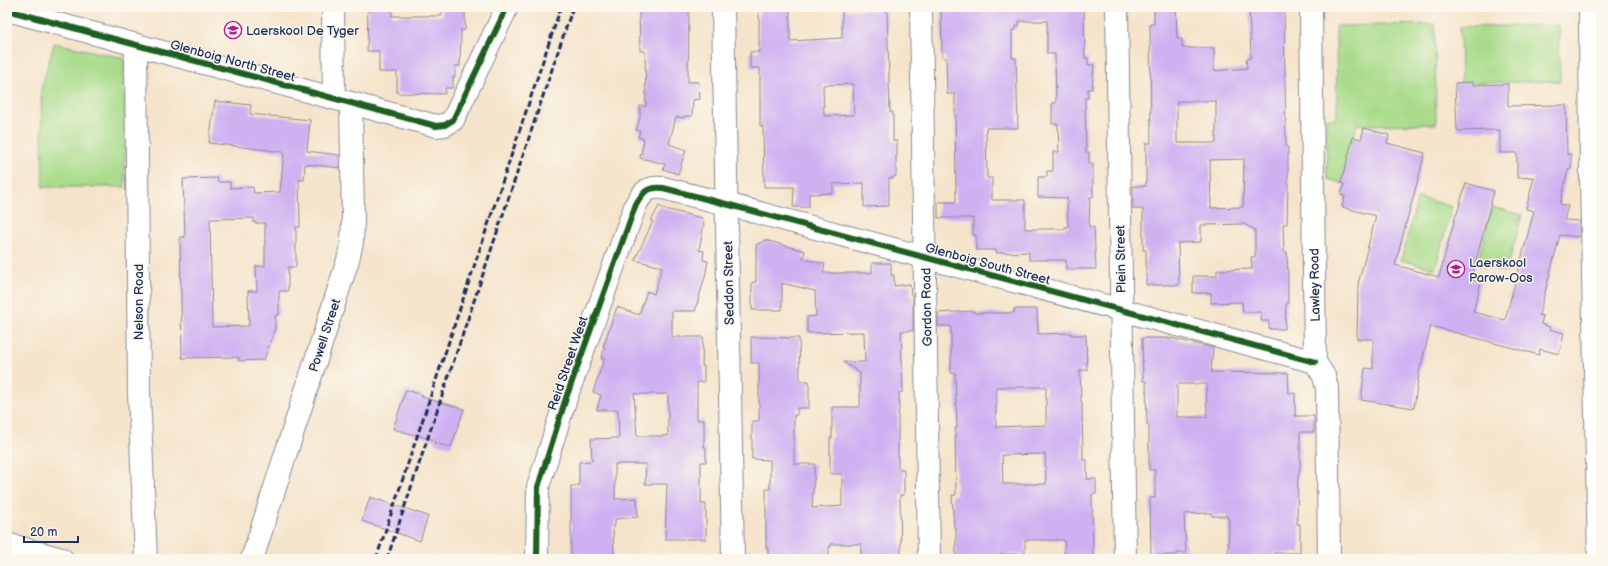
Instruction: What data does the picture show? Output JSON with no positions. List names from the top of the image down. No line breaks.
{"streets":{"street":["Glenboig North Street","Plein Street","Glenboig South Street","Seddon Street","Lawley Road","Nelson Road","Gordon Road","Powell Street","Reid Street West"]},"crossings":[["Glenboig North Street","Nelson Road"],["Glenboig North Street","Powell Street"],["Plein Street","Glenboig South Street"],["Glenboig South Street","Seddon Street"],["Glenboig South Street","Lawley Road"],["Glenboig South Street","Gordon Road"],["Glenboig South Street","Reid Street West"]],"places":{"school or university":["Laerskool De Tyger","Laerskool Parow-Oos"]},"scale_bar":"20 m"}
